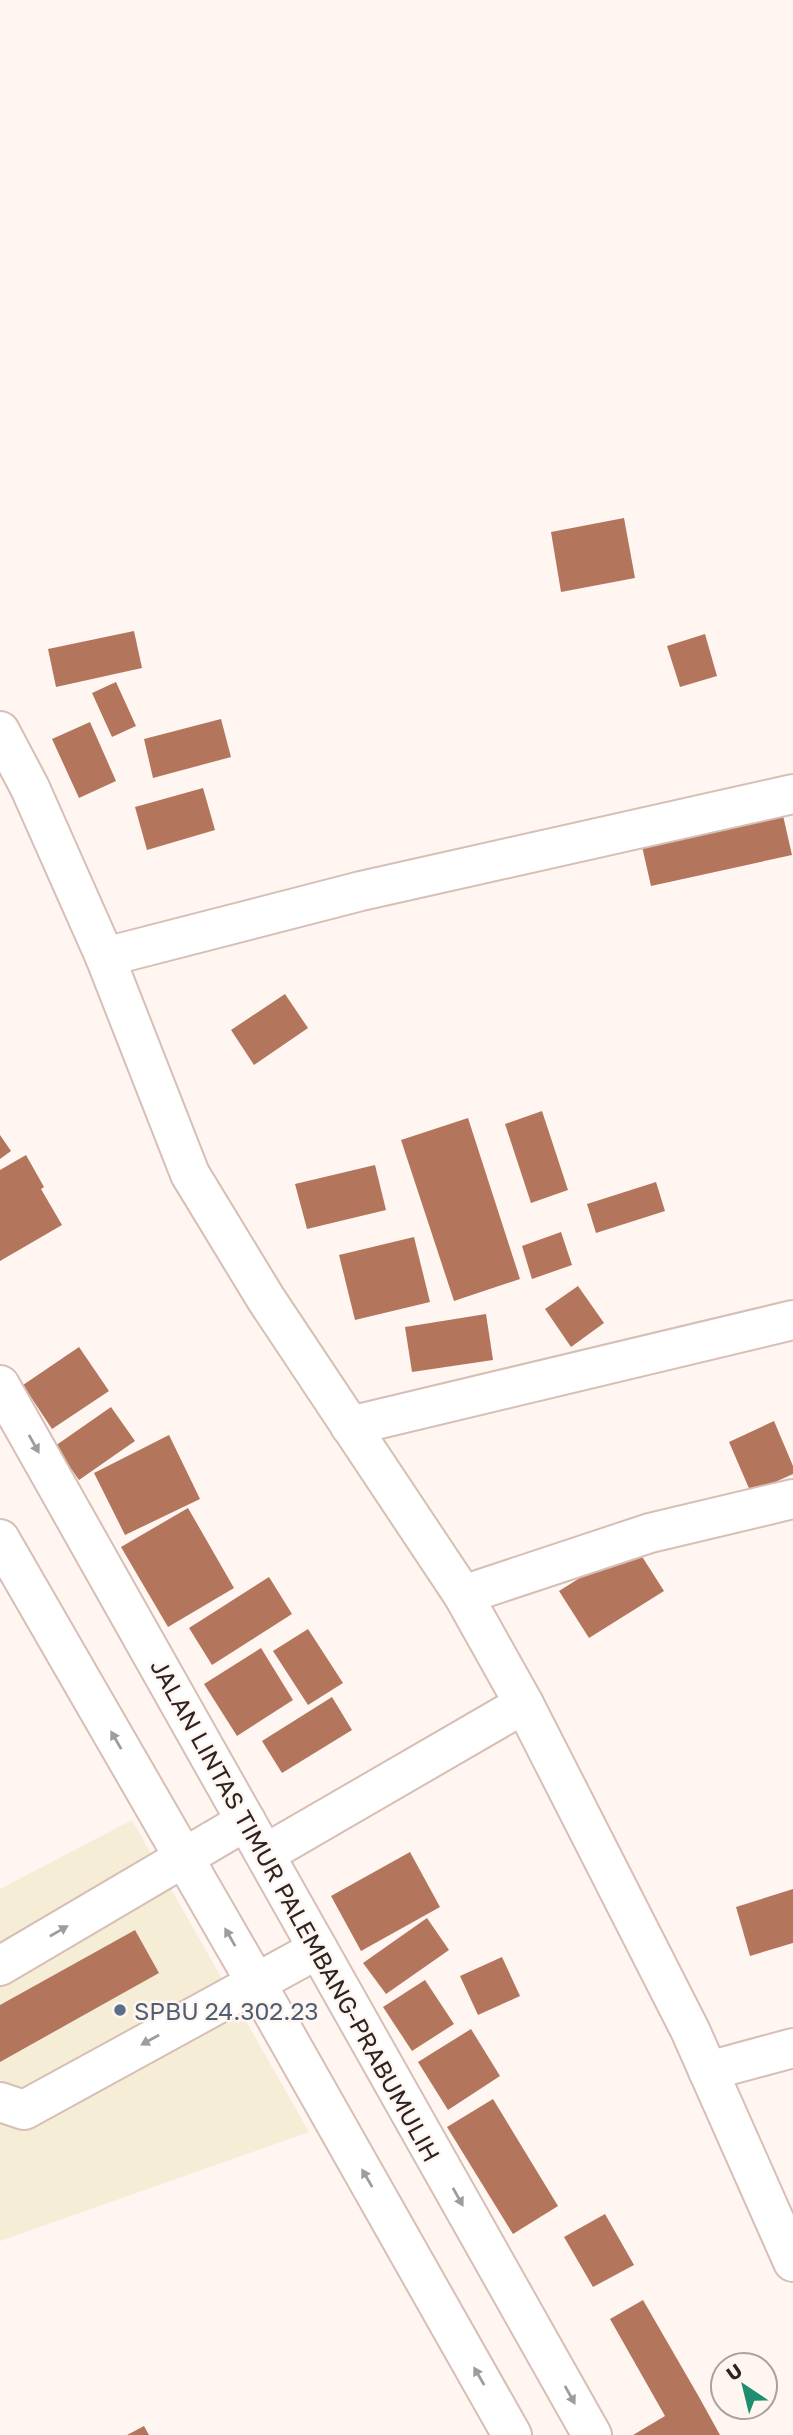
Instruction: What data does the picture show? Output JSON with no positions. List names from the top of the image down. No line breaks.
{"streets":{"main road":["JALAN LINTAS TIMUR PALEMBANG-PRABUMULIH"]},"places":["SPBU 24.302.23"],"north":"top left"}
